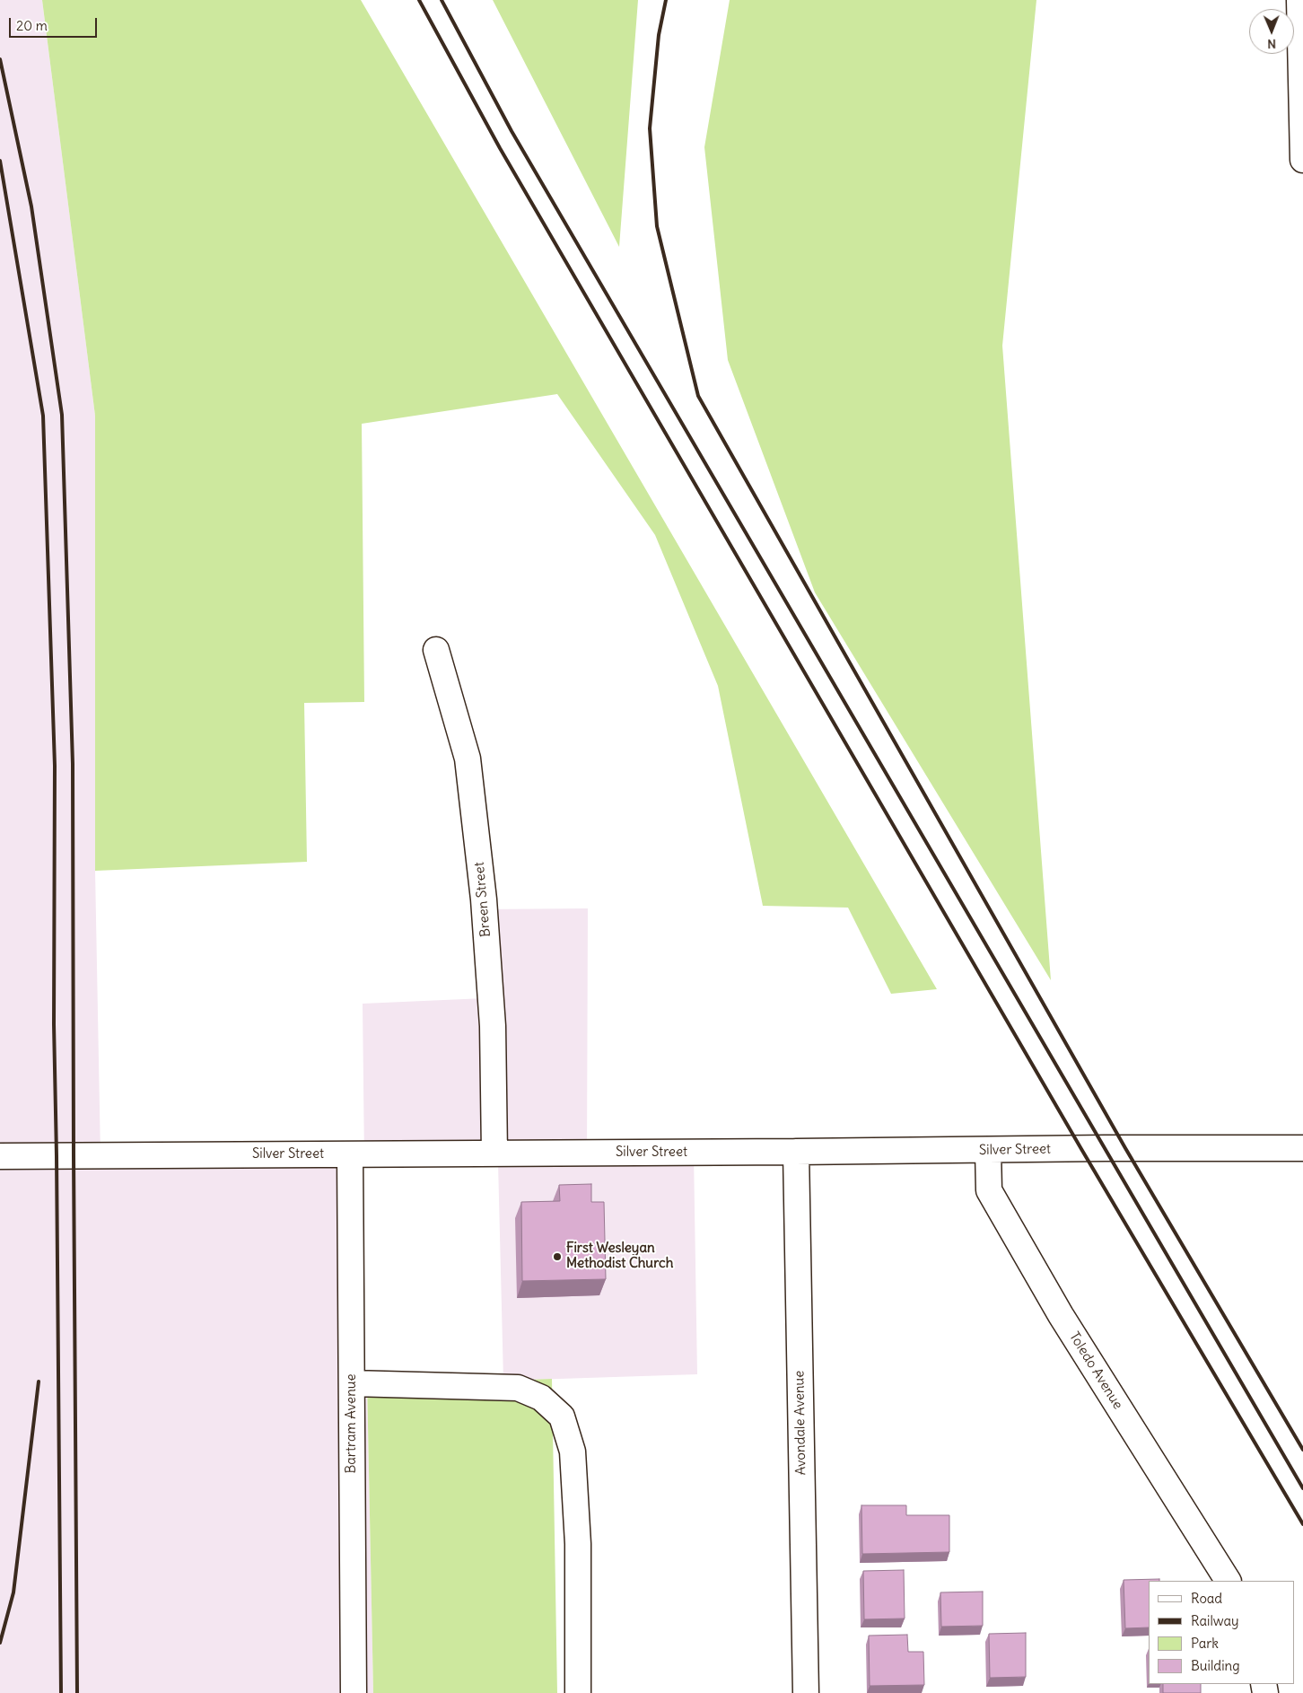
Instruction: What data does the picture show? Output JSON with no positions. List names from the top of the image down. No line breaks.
{"streets":{"street":["Breen Street","Silver Street","Toledo Avenue","Avondale Avenue","Bartram Avenue"]},"crossings":[["Breen Street","Silver Street"],["Silver Street","Toledo Avenue"],["Silver Street","Avondale Avenue"],["Silver Street","Bartram Avenue"]],"places":["First Wesleyan Methodist Church"],"legend":["Road","Railway","Park","Building"],"scale_bar":"20 m","north":"bottom"}
